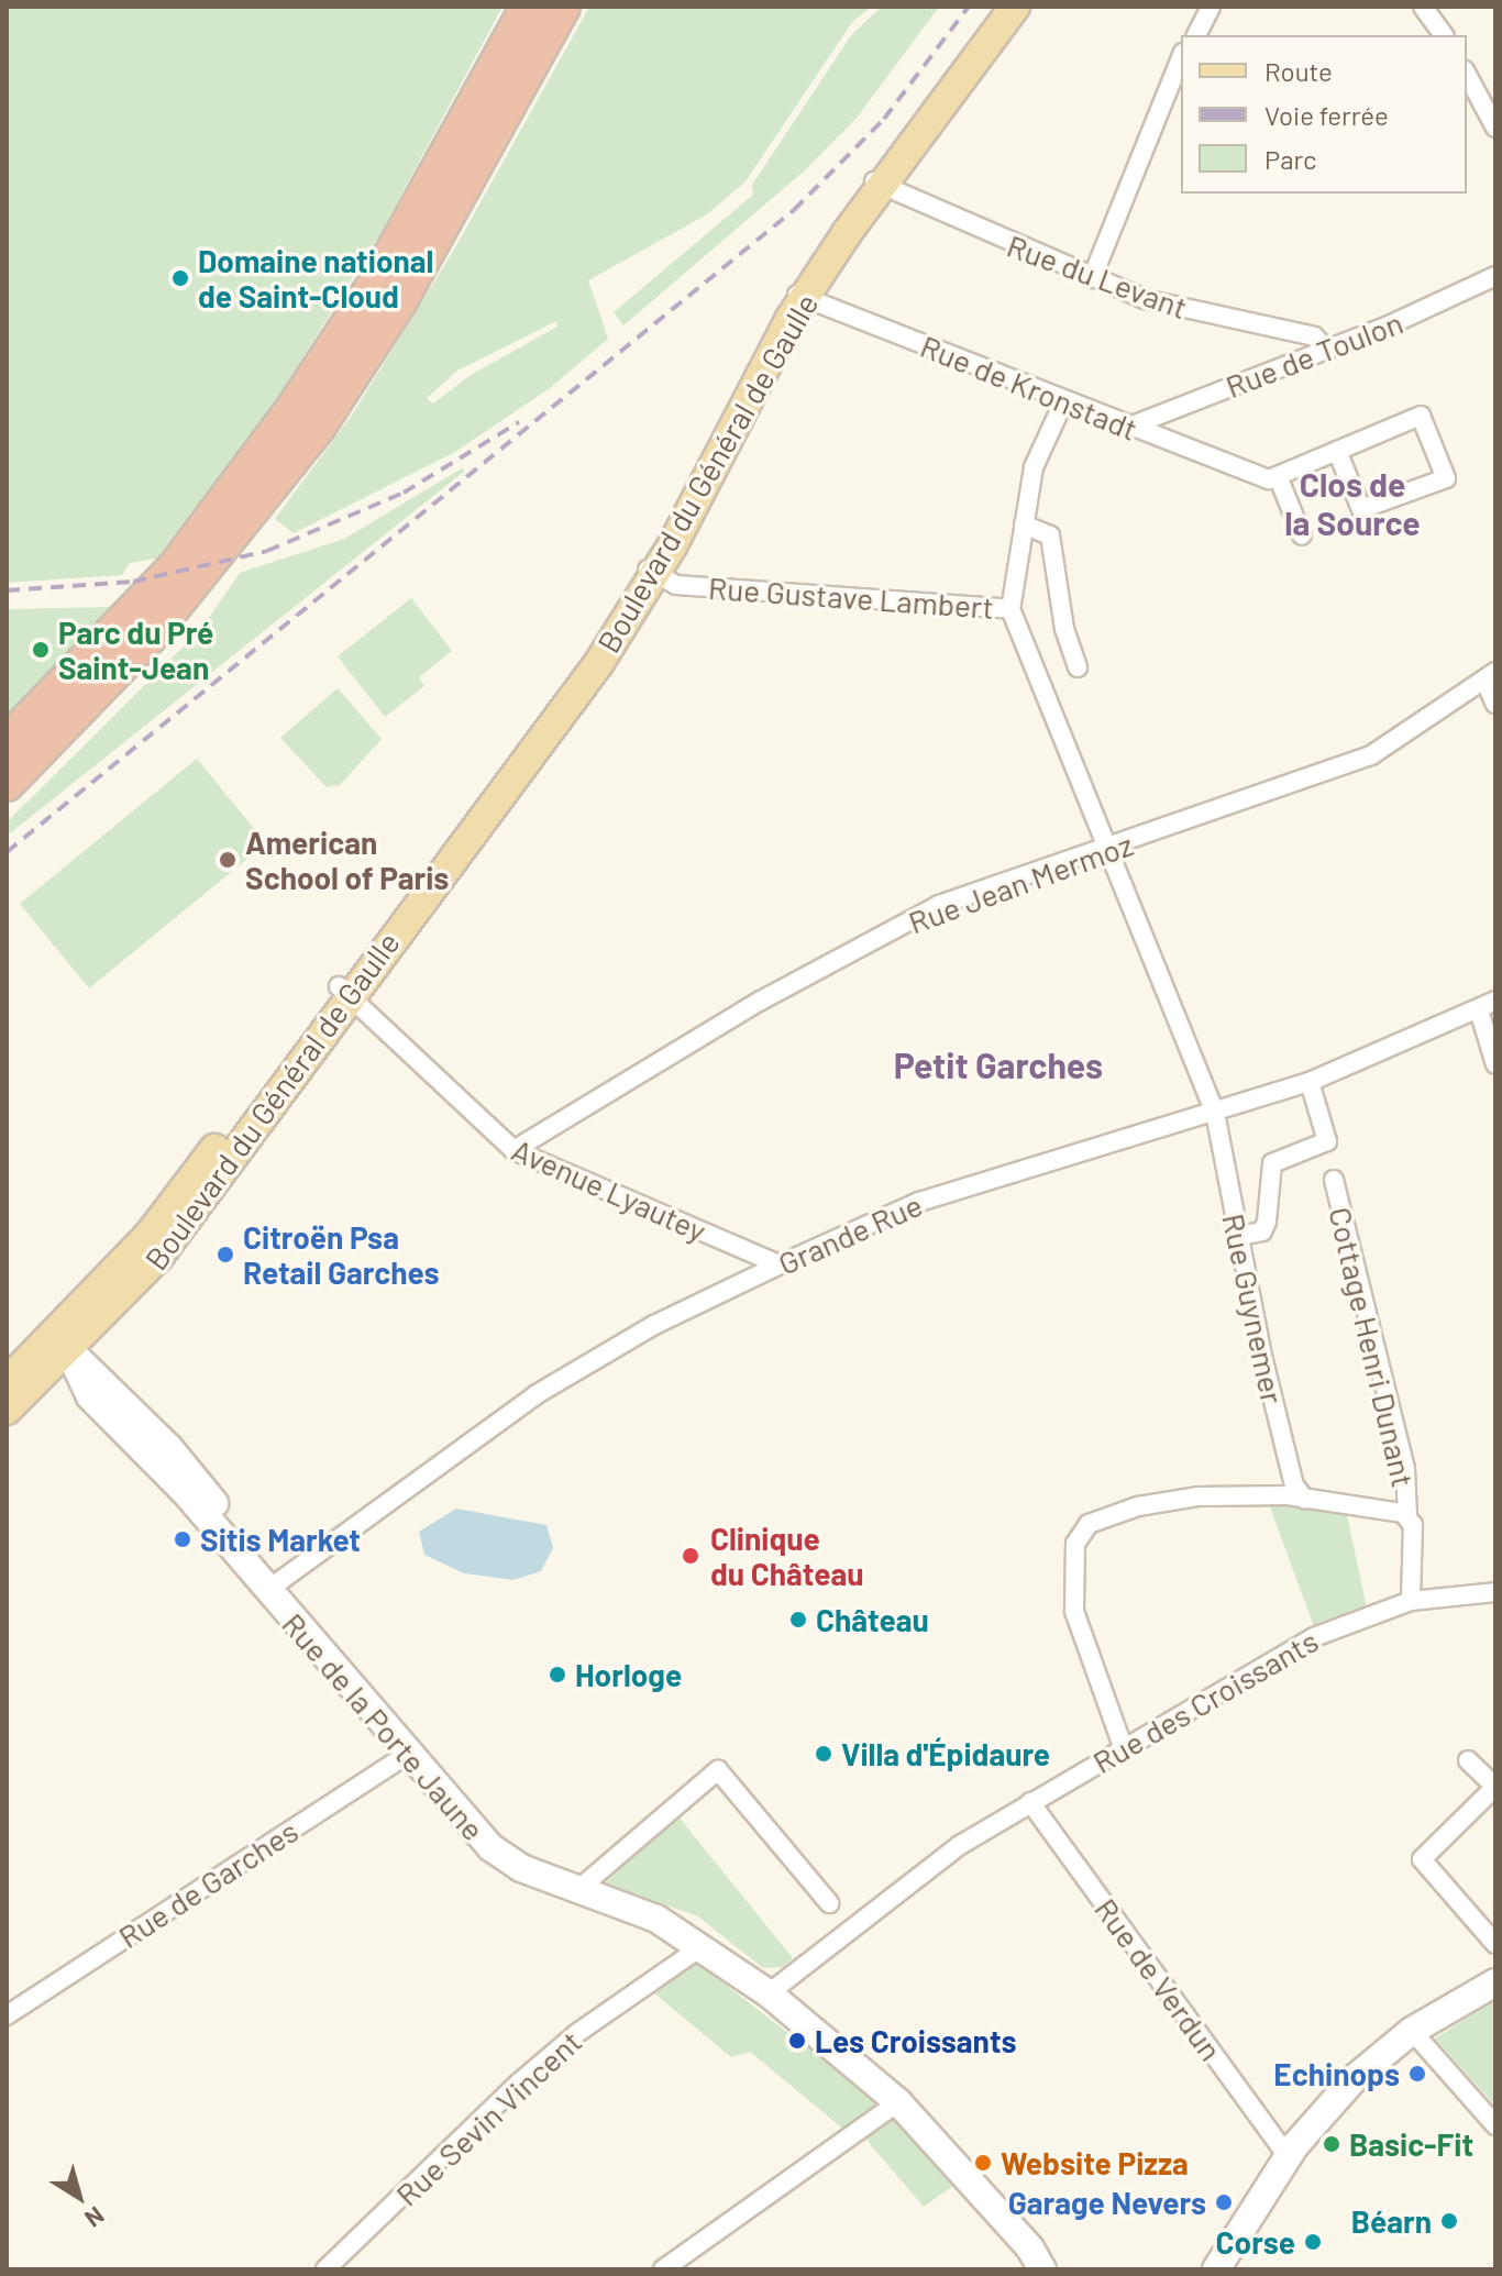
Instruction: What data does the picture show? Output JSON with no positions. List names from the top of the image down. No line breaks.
{"streets":{"main road":["Boulevard du Général de Gaulle","Rue de la Porte Jaune"],"street":["Rue du Levant","Rue de Toulon","Rue de Kronstadt","Rue Gustave Lambert","Rue Jean Mermoz","Avenue Lyautey","Grande Rue","Rue Guynemer","Cottage Henri Dunant","Rue des Croissants","Rue de Garches","Rue de Verdun","Rue Sevin Vincent"]},"crossings":[["Rue du Levant","Rue de Toulon"],["Rue du Levant","Boulevard du Général de Gaulle"],["Rue de Toulon","Rue de Kronstadt"],["Rue de Kronstadt","Boulevard du Général de Gaulle"],["Boulevard du Général de Gaulle","Rue Gustave Lambert"],["Boulevard du Général de Gaulle","Avenue Lyautey"],["Boulevard du Général de Gaulle","Rue de la Porte Jaune"],["Rue Gustave Lambert","Rue Guynemer"],["Rue Jean Mermoz","Avenue Lyautey"],["Rue Jean Mermoz","Rue Guynemer"],["Avenue Lyautey","Grande Rue"],["Grande Rue","Rue Guynemer"],["Grande Rue","Rue de la Porte Jaune"],["Cottage Henri Dunant","Rue des Croissants"],["Rue des Croissants","Rue de la Porte Jaune"],["Rue des Croissants","Rue de Verdun"],["Rue de la Porte Jaune","Rue de Garches"],["Rue de la Porte Jaune","Rue Sevin Vincent"]],"districts":["Clos de la Source","Petit Garches"],"places":["Domaine national de Saint-Cloud","Parc du Pré Saint-Jean","American School of Paris","Citroën Psa Retail Garches","Sitis Market","Clinique du Château","Château","Horloge","Villa d'Épidaure","Les Croissants","Echinops","Basic-Fit","Website Pizza","Garage Nevers","Béarn","Corse"],"legend":["Route","Voie ferrée","Parc"],"north":"bottom right"}
